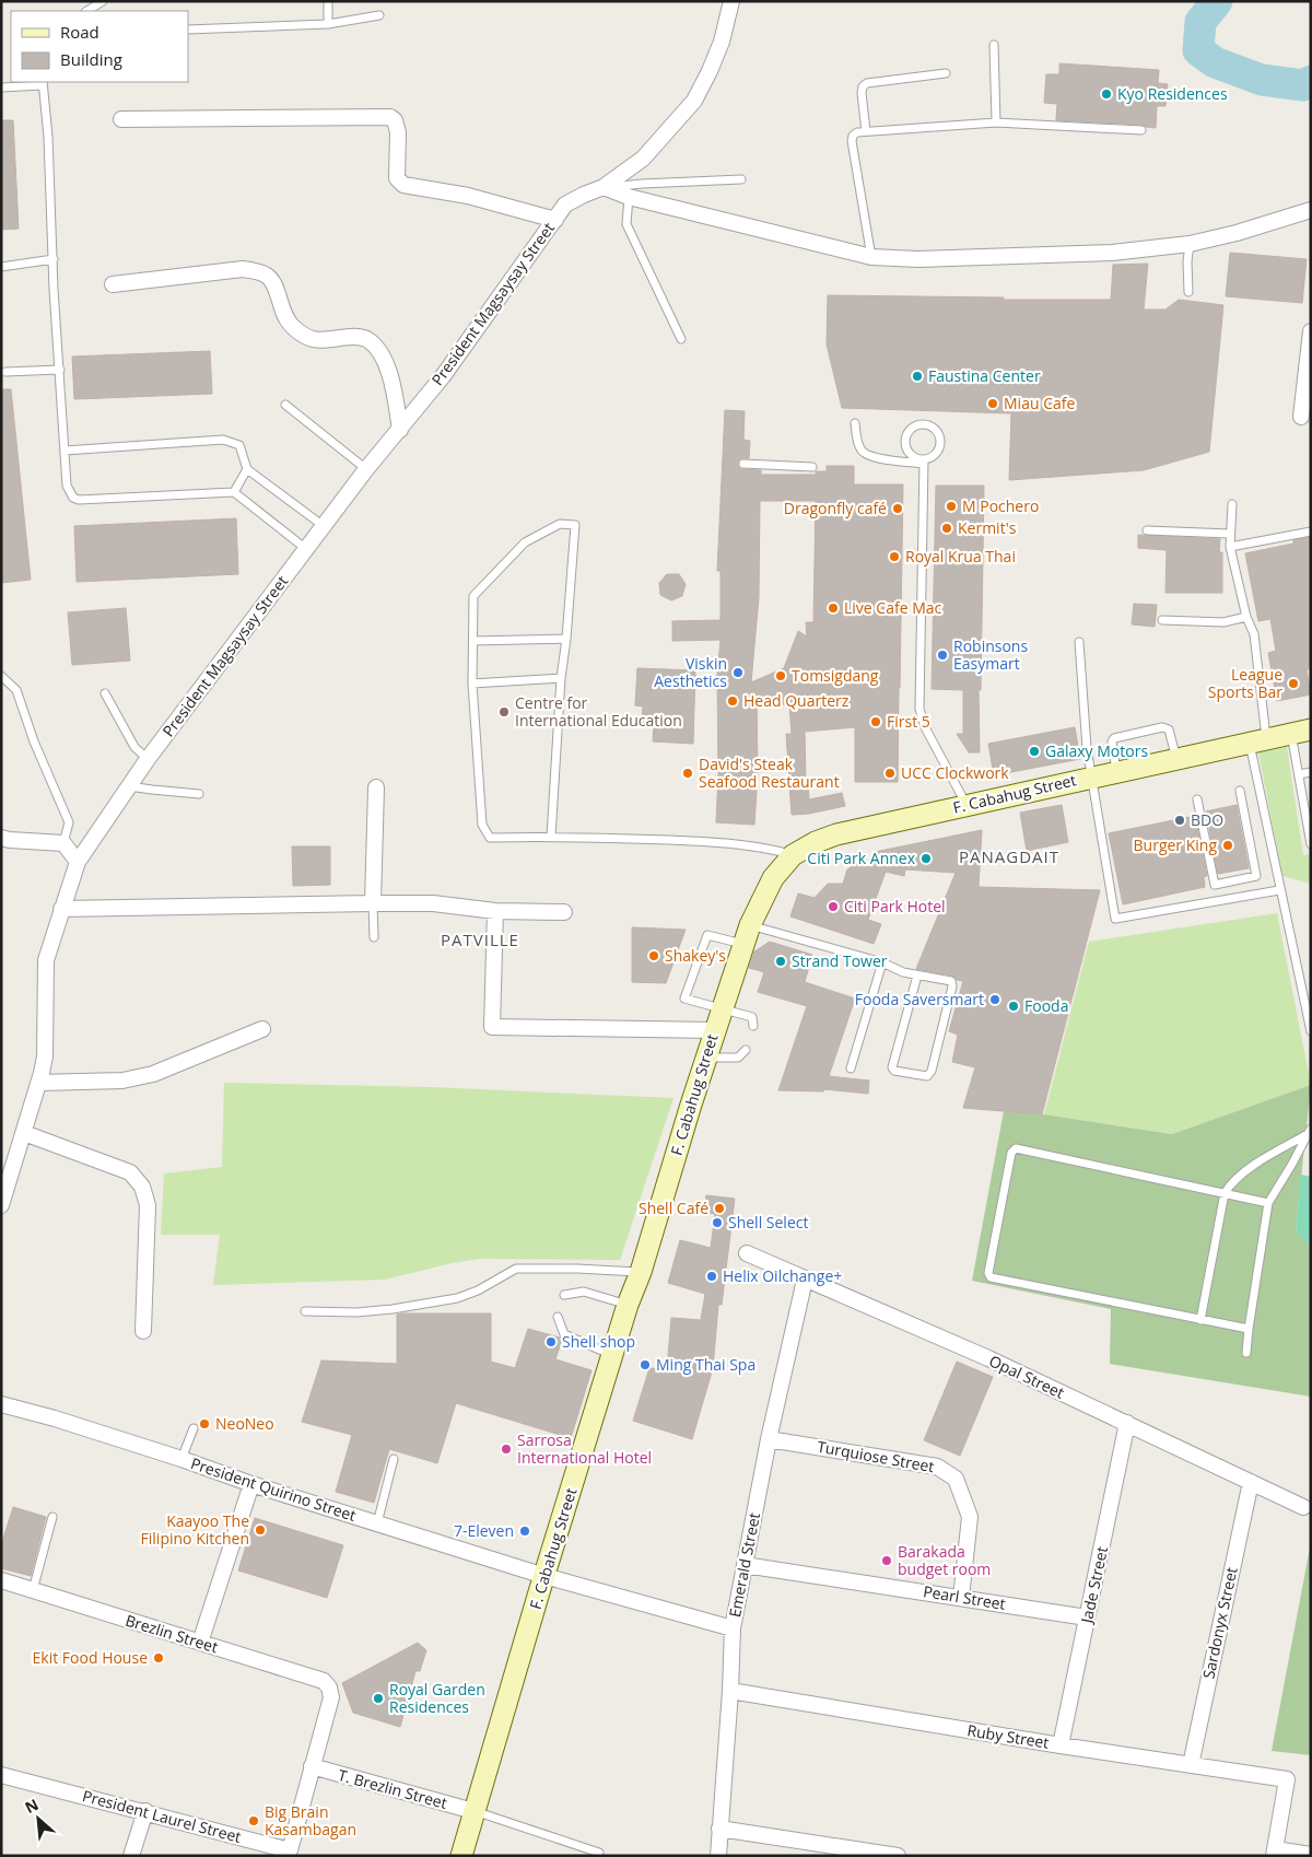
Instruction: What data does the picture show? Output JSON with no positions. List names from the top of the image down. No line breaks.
{"streets":{"main road":["F. Cabahug Street"],"street":["President Magsaysay Street","Opal Street","Turquiose Street","President Quirino Street","Emerald Street","Jade Street","Pearl Street","Sardonyx Street","Brezlin Street","Ruby Street","T. Brezlin Street","President Laurel Street"]},"crossings":[["F. Cabahug Street","President Quirino Street"],["F. Cabahug Street","T. Brezlin Street"],["Opal Street","Emerald Street"],["Opal Street","Jade Street"],["Opal Street","Sardonyx Street"],["Turquiose Street","Emerald Street"],["Turquiose Street","Pearl Street"],["President Quirino Street","Emerald Street"],["Emerald Street","Pearl Street"],["Emerald Street","Ruby Street"],["Jade Street","Pearl Street"],["Jade Street","Ruby Street"],["Sardonyx Street","Ruby Street"],["Brezlin Street","T. Brezlin Street"]],"districts":["PANAGDAIT","PATVILLE"],"places":["Kyo Residences","Faustina Center","Miau Cafe","M Pochero","Dragonfly café","Kermit's","Royal Krua Thai","Live Cafe Mac","Robinsons Easymart","Viskin Aesthetics","Tomsigdang","League Sports Bar","Head Quarterz","Centre for International Education","First 5","Galaxy Motors","David's Steak Seafood Restaurant","UCC Clockwork","BDO","Burger King","Citi Park Annex","Citi Park Hotel","Shakey's","Strand Tower","Fooda Saversmart","Fooda","Shell Café","Shell Select","Helix Oilchange+","Shell shop","Ming Thai Spa","NeoNeo","Sarrosa International Hotel","Kaayoo The Filipino Kitchen","7-Eleven","Barakada budget room","Ekit Food House","Royal Garden Residences","Big Brain Kasambagan"],"legend":["Road","Building"],"north":"top left"}
